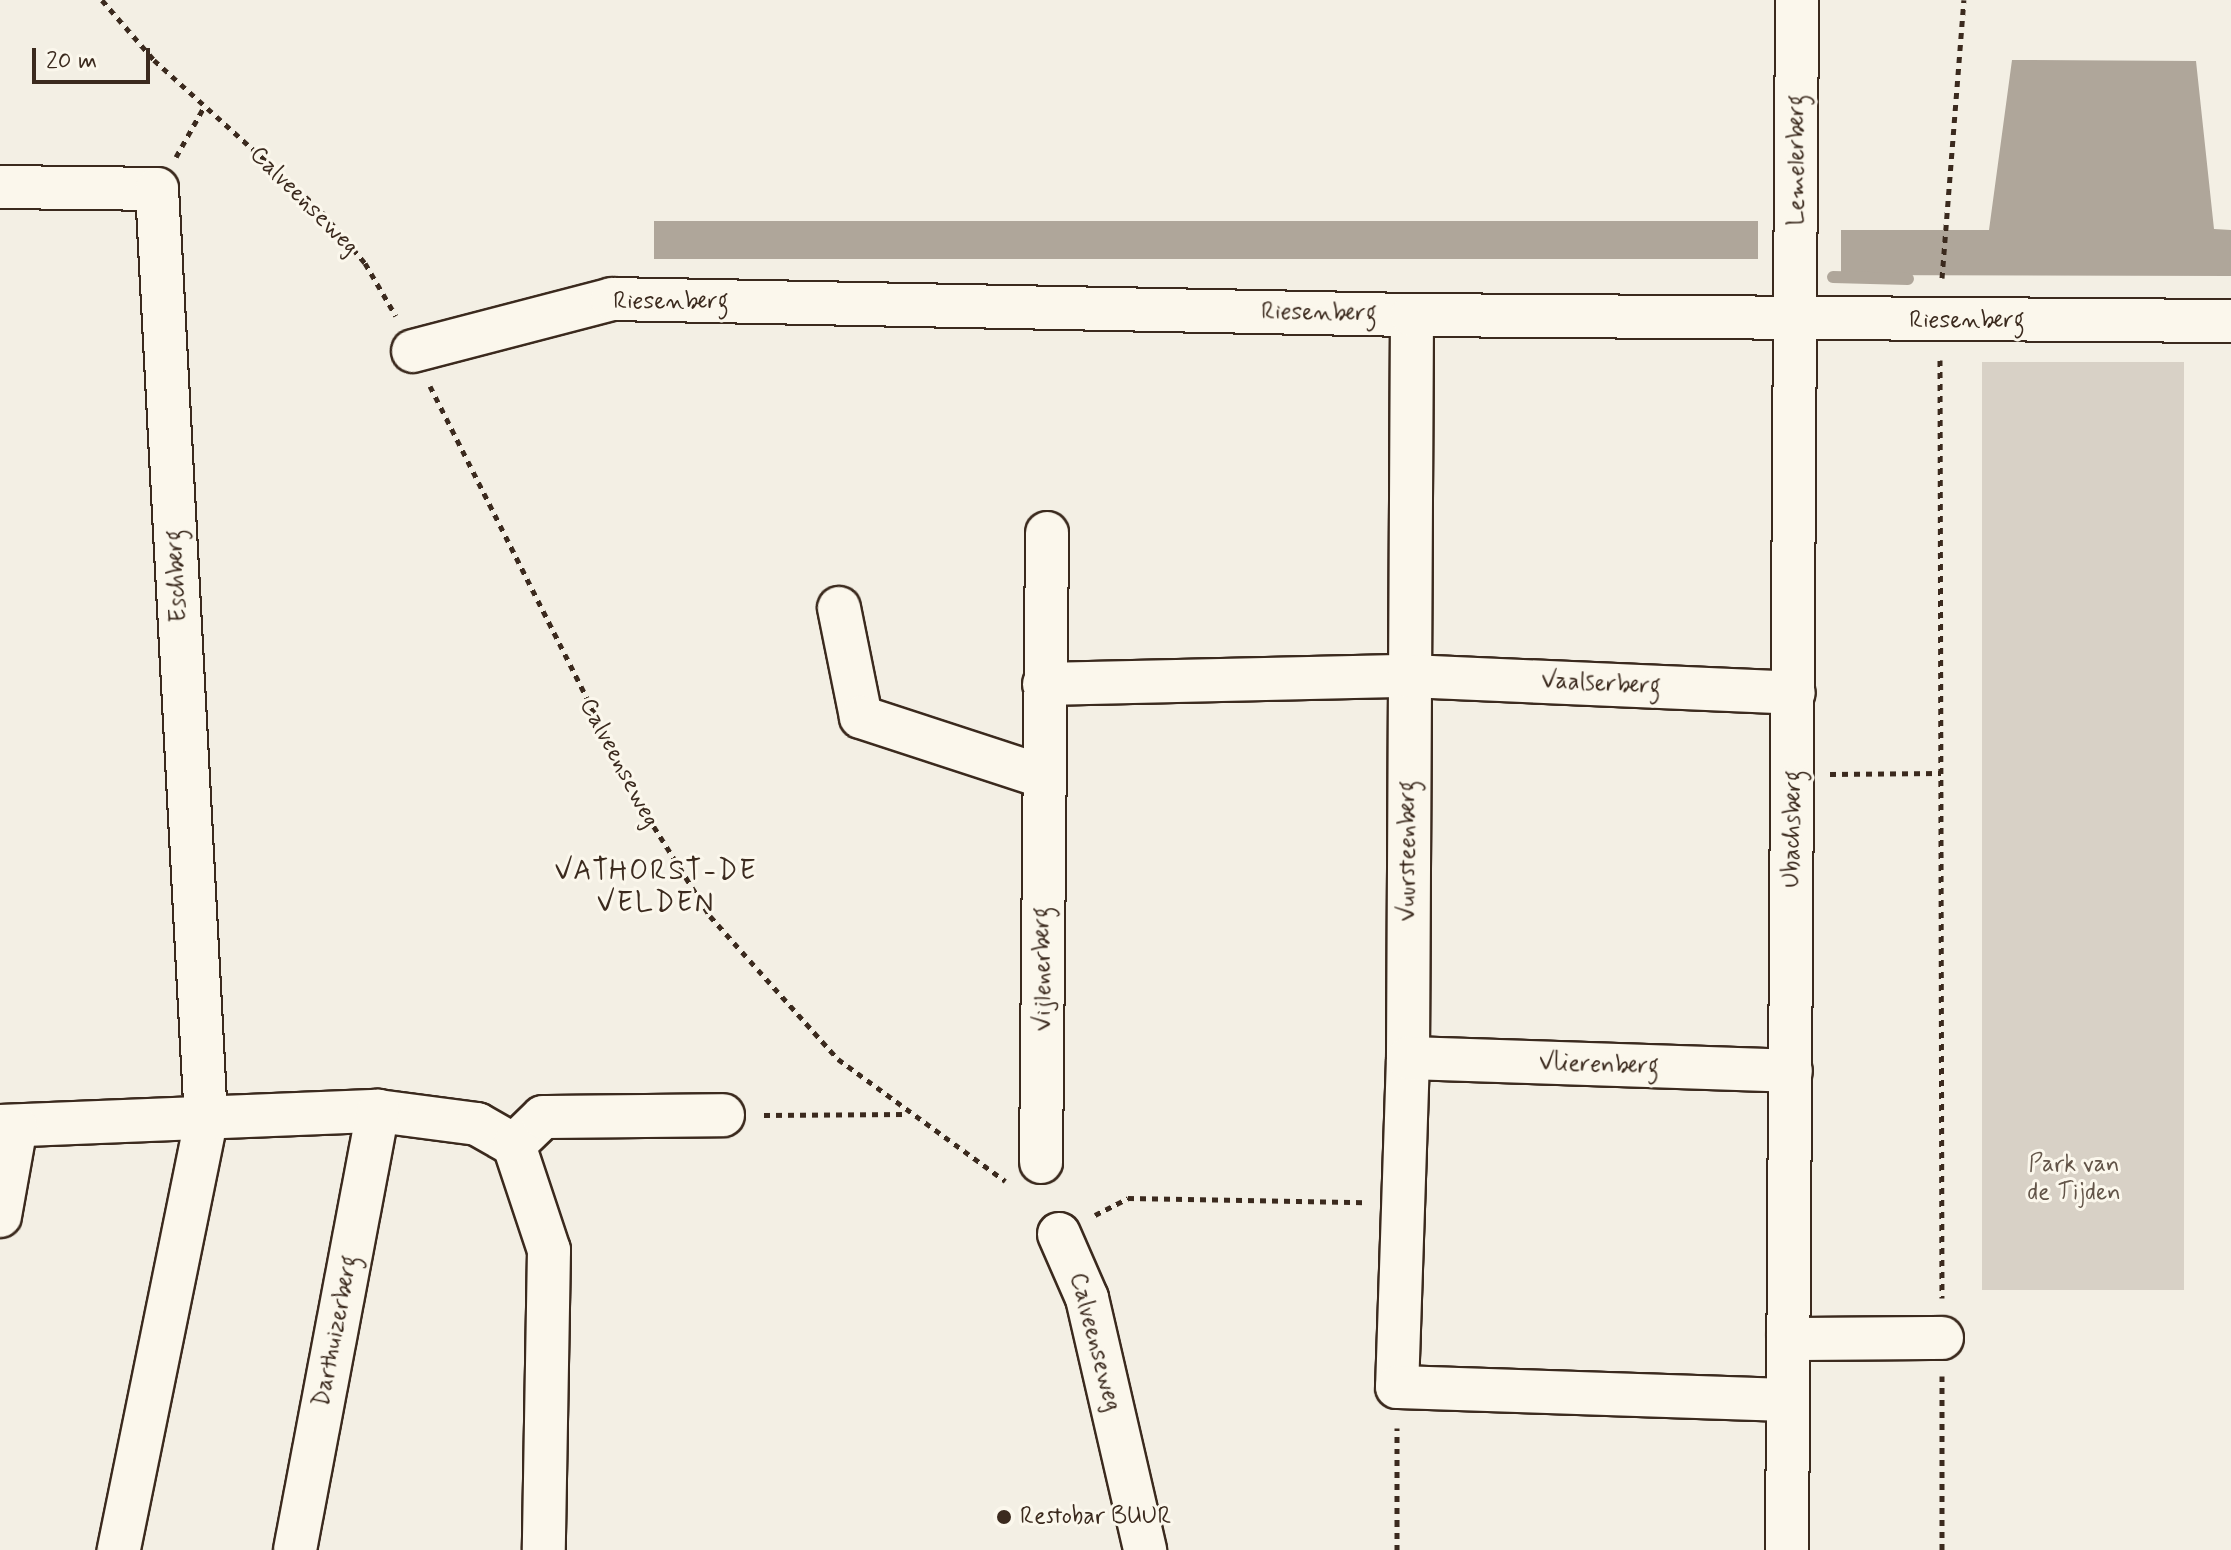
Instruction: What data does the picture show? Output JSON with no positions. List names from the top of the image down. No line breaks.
{"streets":{"street":["Lemelerberg","Calveenseweg","Riesenberg","Eschberg","Vaalserberg","Ubachsberg","Vuursteenberg","Vijlenerberg","Vlierenberg","Darthuizerberg"]},"crossings":[["Lemelerberg","Riesenberg"],["Lemelerberg","Ubachsberg"],["Calveenseweg","Riesenberg"],["Calveenseweg","Vijlenerberg"],["Riesenberg","Ubachsberg"],["Riesenberg","Vuursteenberg"],["Vaalserberg","Ubachsberg"],["Vaalserberg","Vuursteenberg"],["Ubachsberg","Vlierenberg"],["Vuursteenberg","Vlierenberg"]],"districts":["VATHORST-DE VELDEN"],"parks":["Park van de Tijden"],"places":["Restobar BUUR"],"scale_bar":"20 m"}
